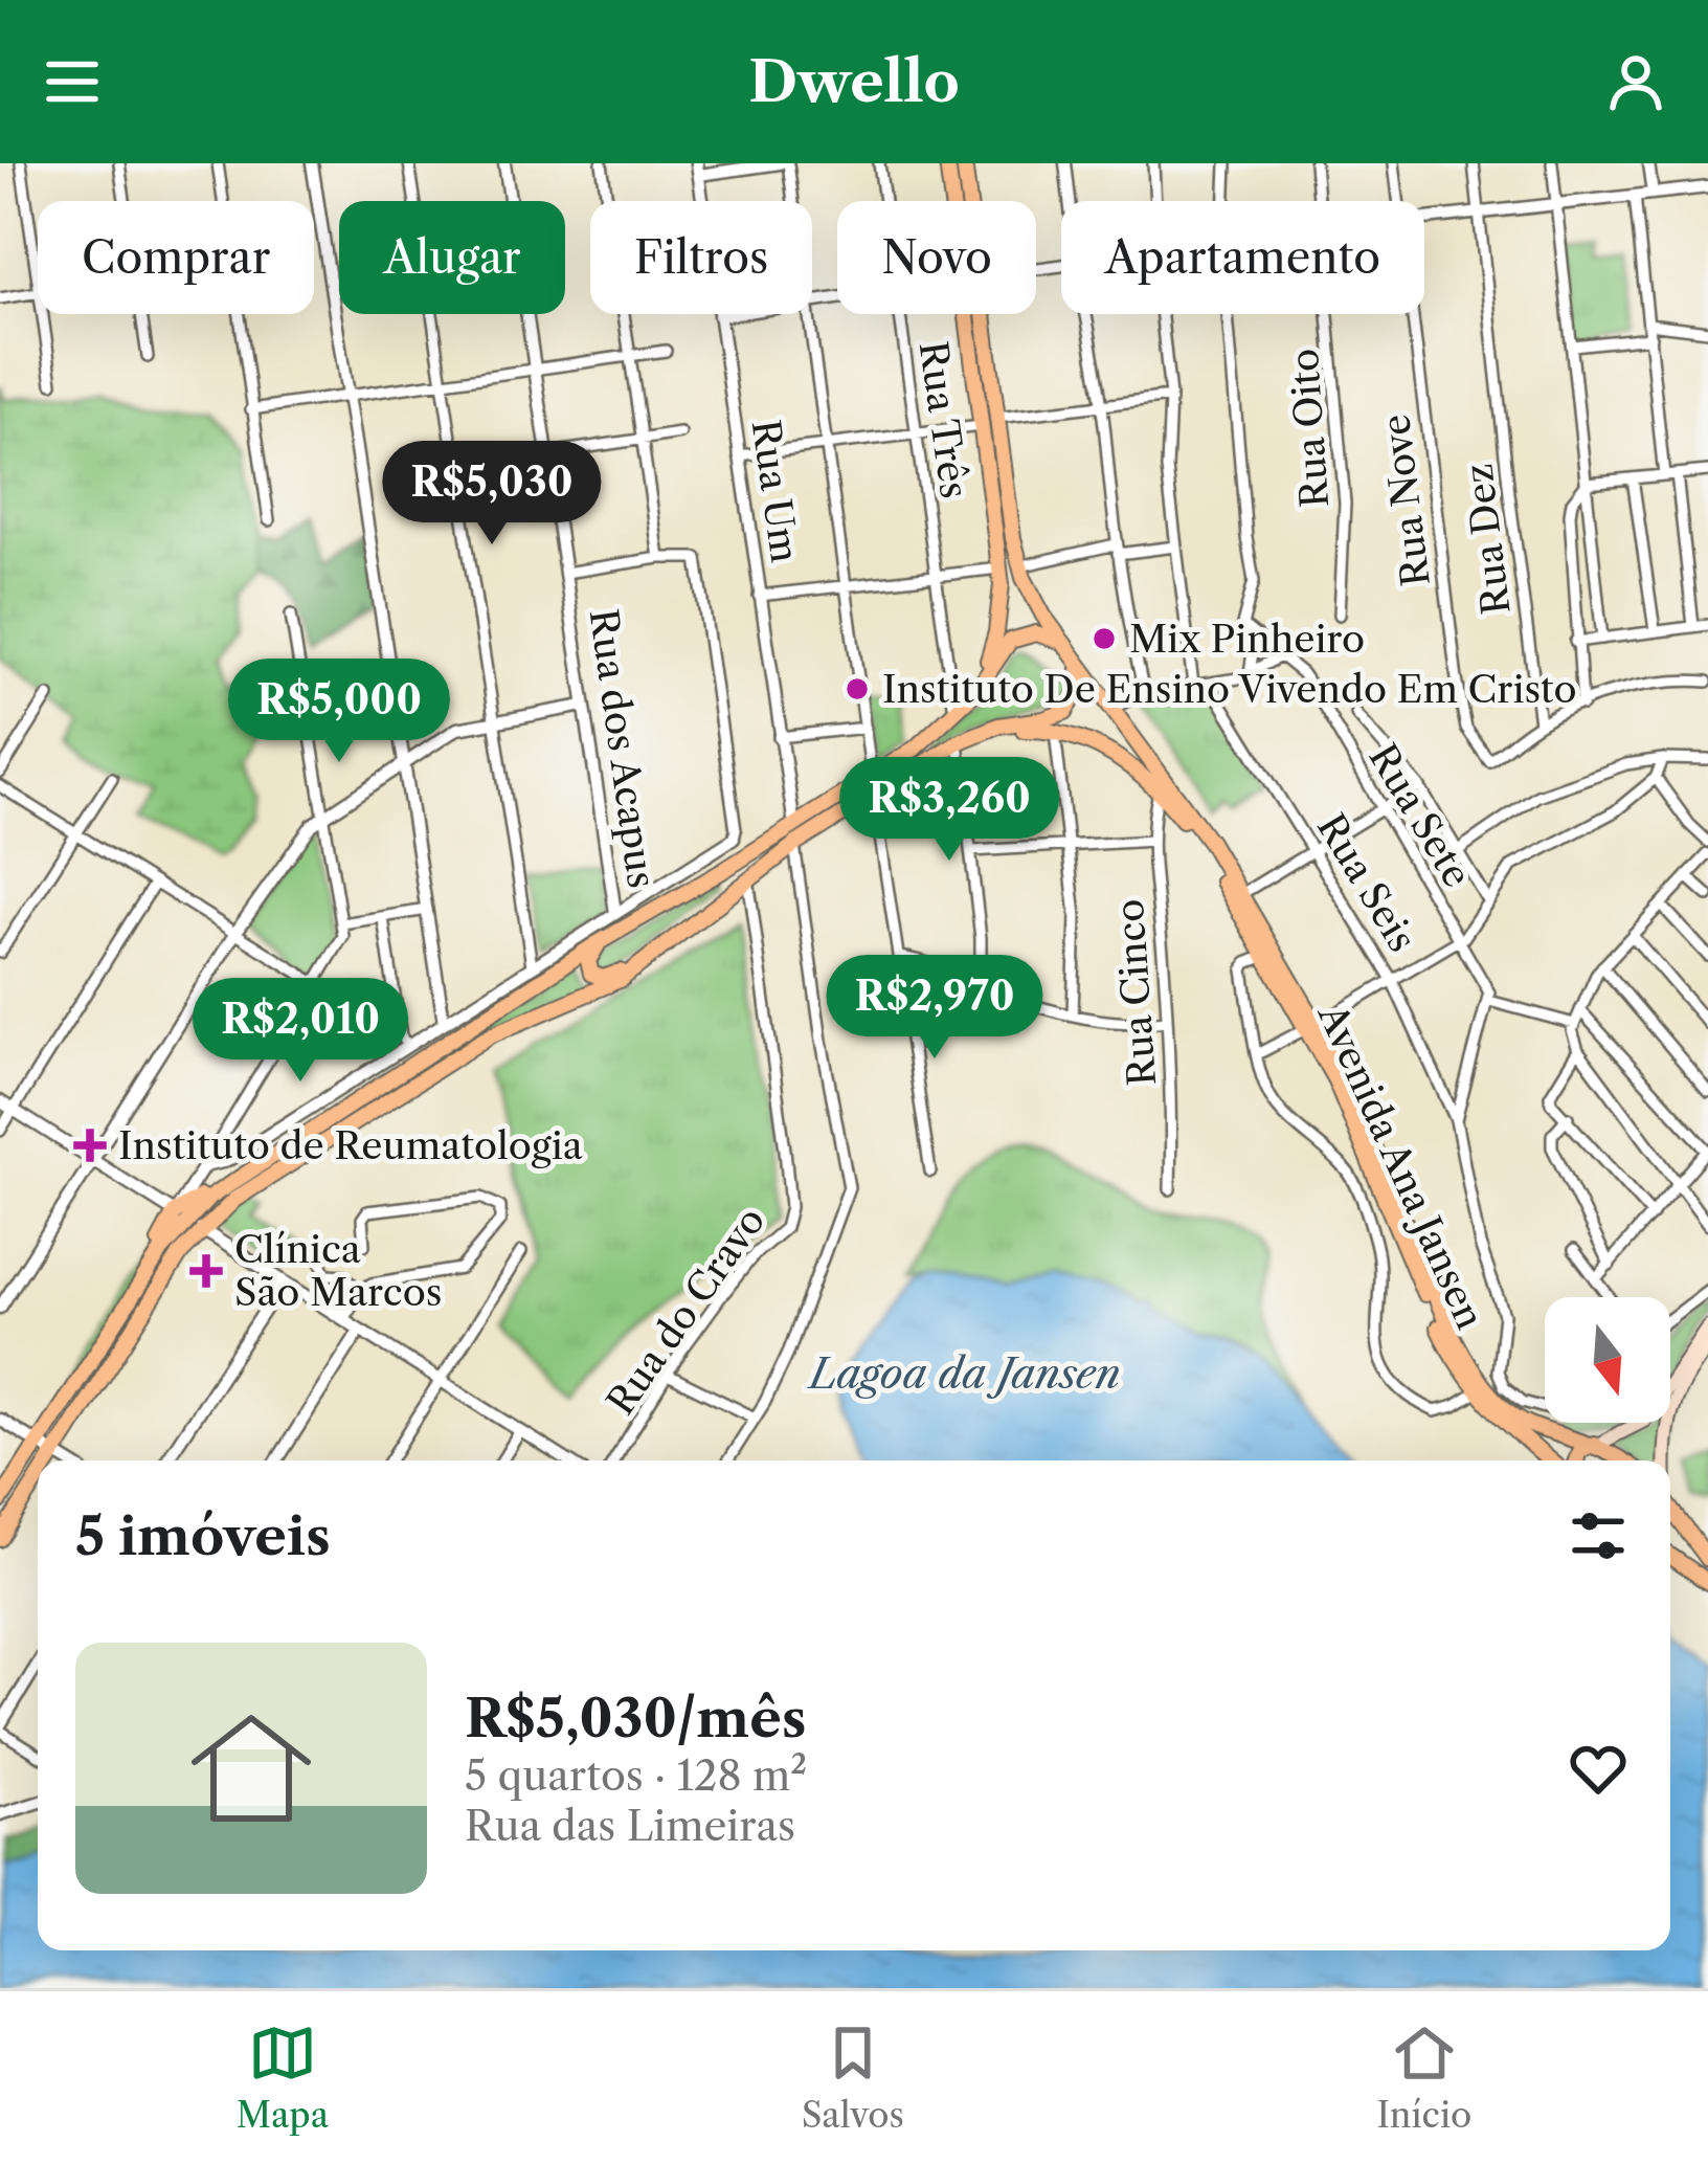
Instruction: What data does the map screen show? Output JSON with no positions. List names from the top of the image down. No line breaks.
{"streets":{"main road":["Avenida Ana Jansen"],"street":["Rua Três","Rua Oito","Rua Um","Rua Nove","Rua Dez","Rua dos Acapus","Rua Sete","Rua Seis","Rua Cinco","Rua do Cravo"]},"crossings":[["Rua Nove","Rua Dez"],["Rua Cinco","Avenida Ana Jansen"]],"water":["Lagoa da Jansen"],"places":{"other":["Mix Pinheiro","Instituto De Ensino Vivendo Em Cristo"],"health":["Instituto de Reumatologia","Clínica São Marcos"]},"north":"bottom","page":{"header":"Dwello","chip":["Comprar","Alugar","Filtros","Novo","Apartamento"],"price":["R$5,030","R$5,000","R$3,260","R$2,970","R$2,010"],"heading":"5 imóveis","list":[{"name":"R$5,030/mês","note":"5 quartos · 128 m² · Rua das Limeiras"}],"tabs":["Mapa","Salvos","Início"]}}
